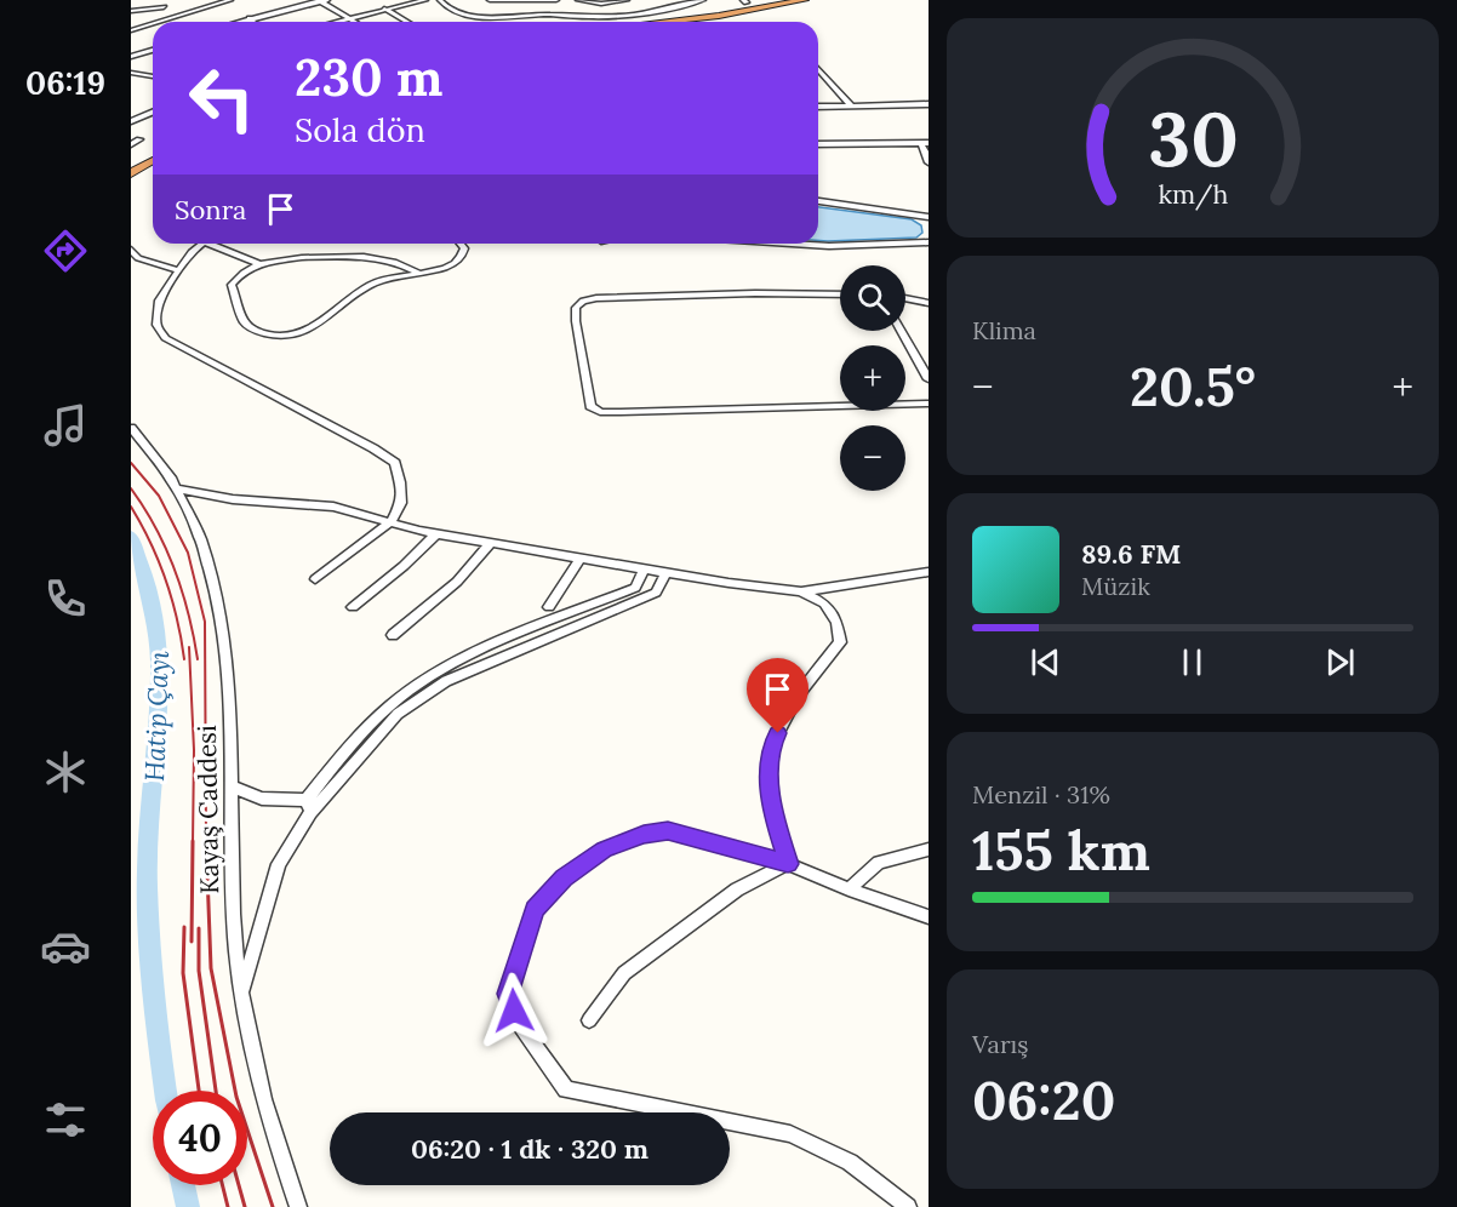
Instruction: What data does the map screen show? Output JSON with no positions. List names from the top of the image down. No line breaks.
{"streets":{"street":["Kayaş Caddesi"]},"water":["Hatip Çayı"],"page":{"tabs":"06:19","turn":["230 m","Sola dön"],"then":"Sonra","tile":["Klima",["Menzil · 31%","155 km"],["Varış","06:20"]],"map_buttons":["+","−"],"heat":["−","20.5°","+"],"song":["89.6 FM","Müzik"],"limit":"40","trip":"06:20 · 1 dk · 320 m","gauge":["30","km/h"]}}
